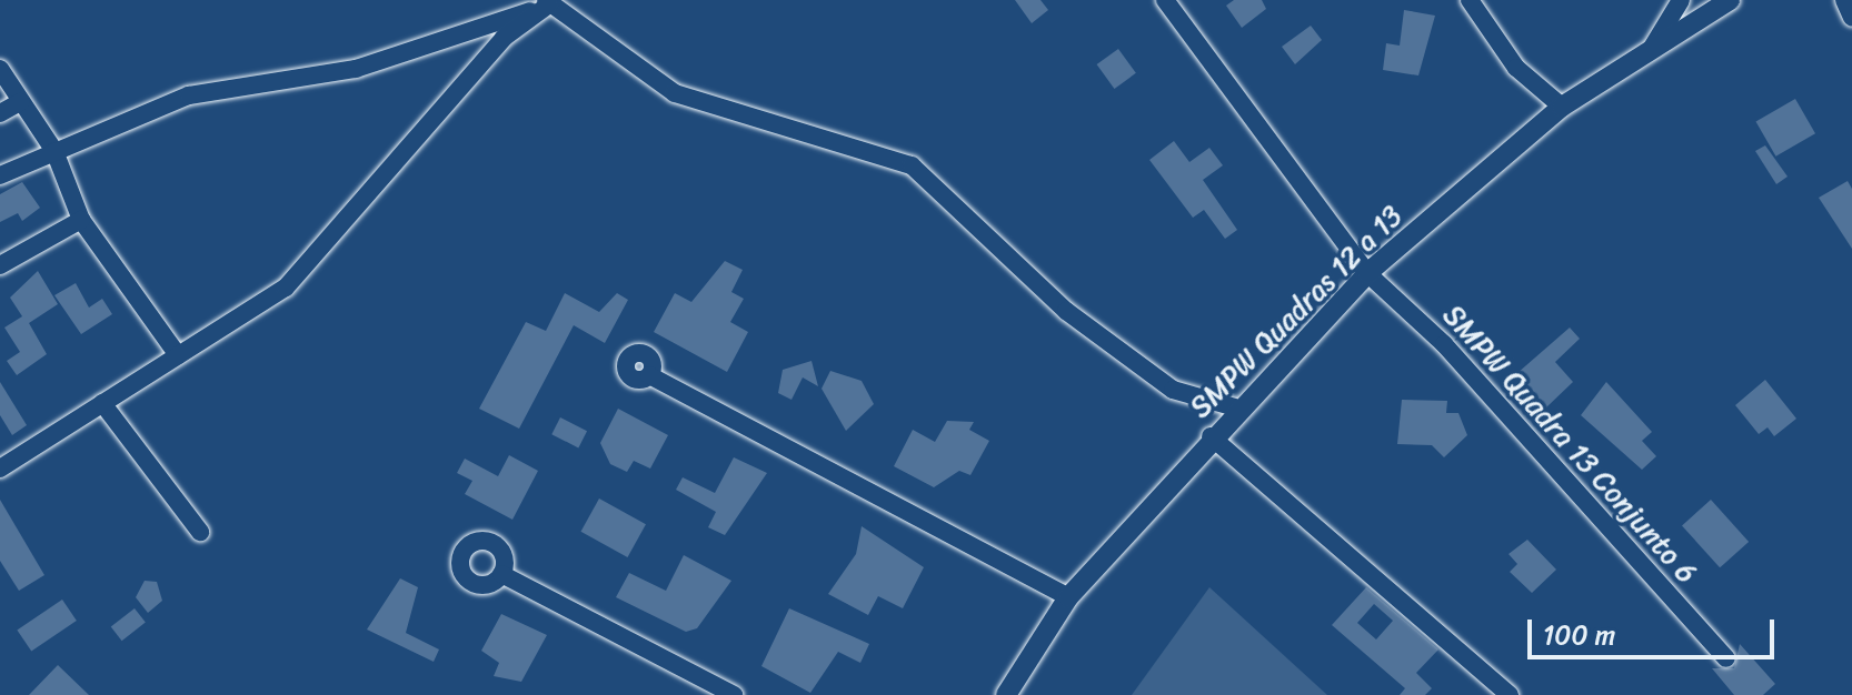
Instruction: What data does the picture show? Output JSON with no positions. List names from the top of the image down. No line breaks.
{"streets":{"street":["SMPW Quadras 12 a 13","SMPW Quadra 13 Conjunto 6"]},"crossings":[["SMPW Quadras 12 a 13","SMPW Quadra 13 Conjunto 6"]],"scale_bar":"100 m"}
